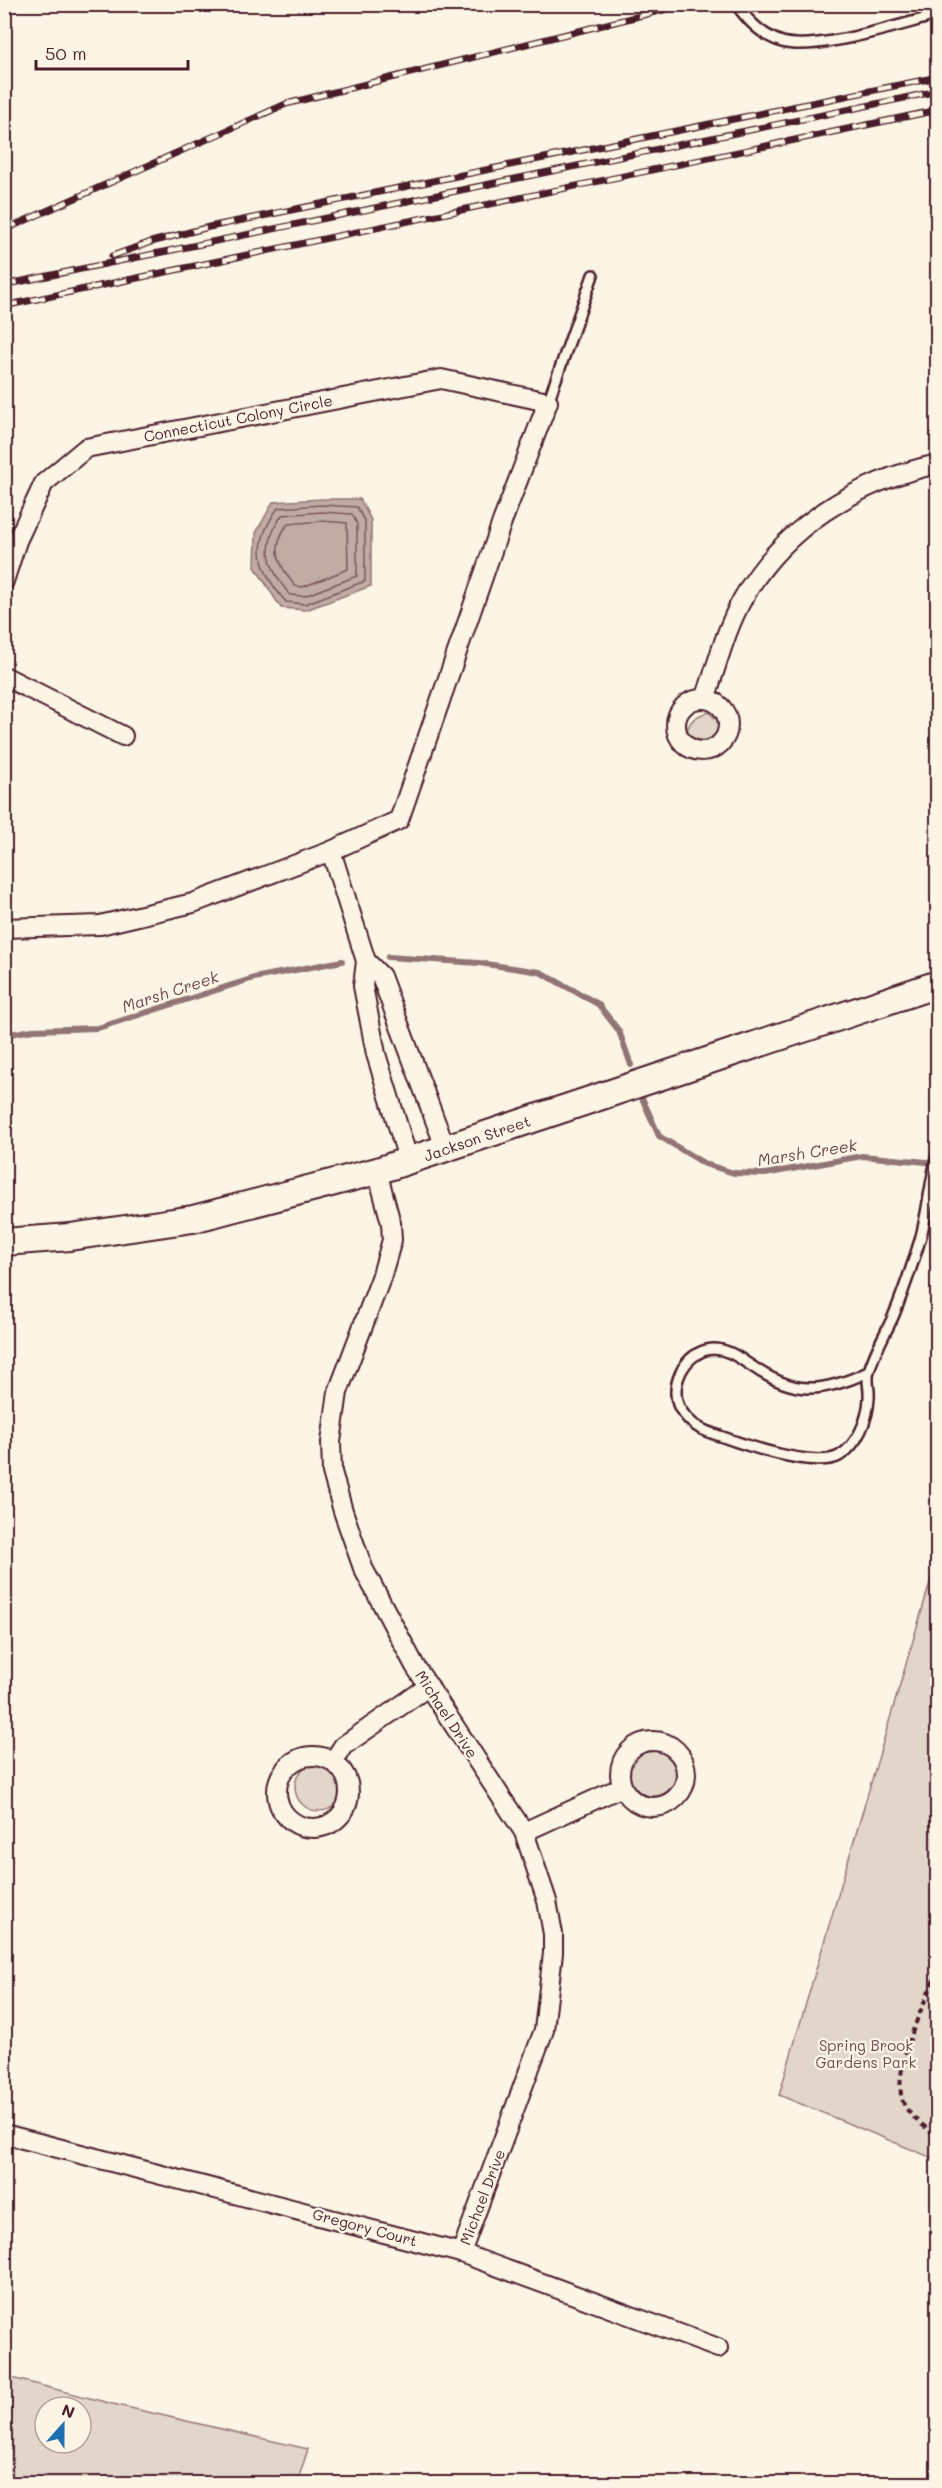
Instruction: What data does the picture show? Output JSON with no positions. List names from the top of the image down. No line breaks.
{"streets":{"street":["Connecticut Colony Circle","Jackson Street","Michael Drive","Gregory Court"]},"crossings":[["Jackson Street","Michael Drive"],["Michael Drive","Gregory Court"]],"water":["Marsh Creek"],"parks":["Spring Brook Gardens Park"],"scale_bar":"50 m","north":"top"}
